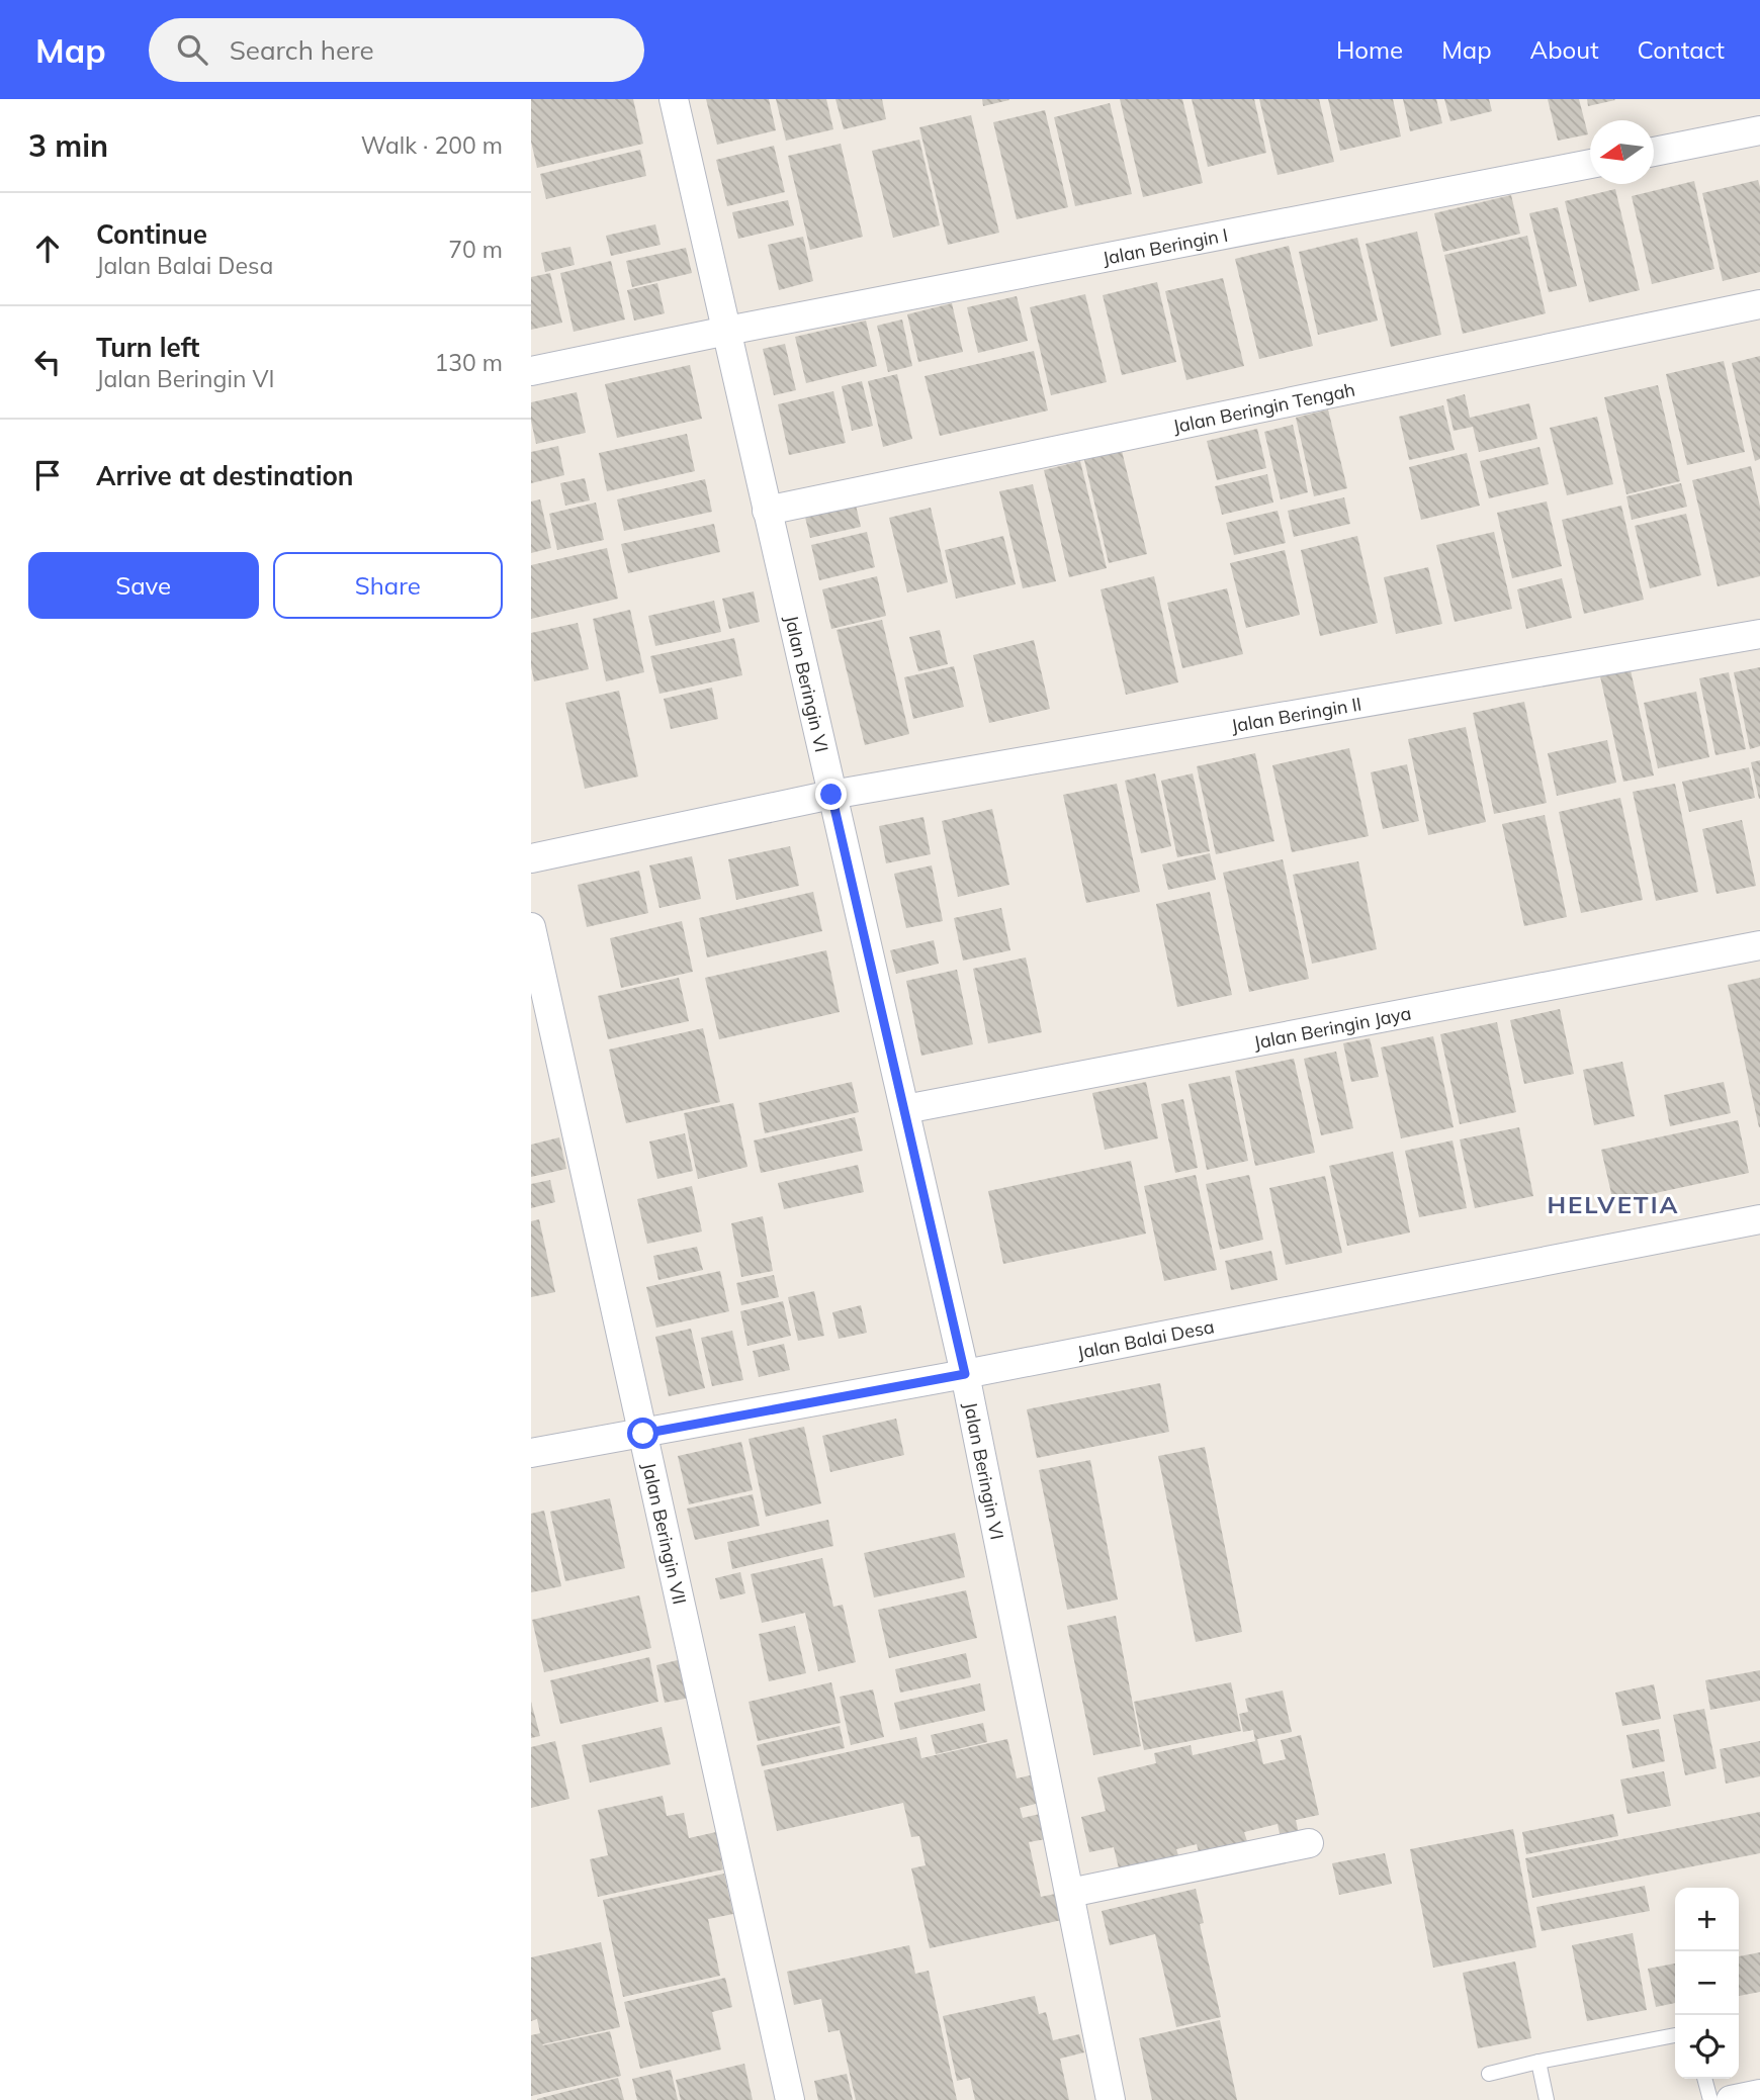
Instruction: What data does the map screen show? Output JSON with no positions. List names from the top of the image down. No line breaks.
{"streets":{"street":["Jalan Beringin I","Jalan Beringin Tengah","Jalan Beringin VI","Jalan Beringin II","Jalan Beringin Jaya","Jalan Balai Desa","Jalan Beringin VII"]},"crossings":[["Jalan Beringin I","Jalan Beringin VI"],["Jalan Beringin Tengah","Jalan Beringin VI"],["Jalan Beringin VI","Jalan Beringin II"],["Jalan Beringin VI","Jalan Beringin Jaya"],["Jalan Beringin VI","Jalan Balai Desa"],["Jalan Balai Desa","Jalan Beringin VII"]],"districts":["HELVETIA"],"north":"left","page":{"header":"Map","search":"Search here","nav":["Home","Map","About","Contact"],"heading":["3 min","Walk · 200 m"],"list":[["Continue","Jalan Balai Desa","70 m"],["Turn left","Jalan Beringin VI","130 m"],"Arrive at destination"],"buttons":["Save","Share"],"map_buttons":["+","−"]}}
